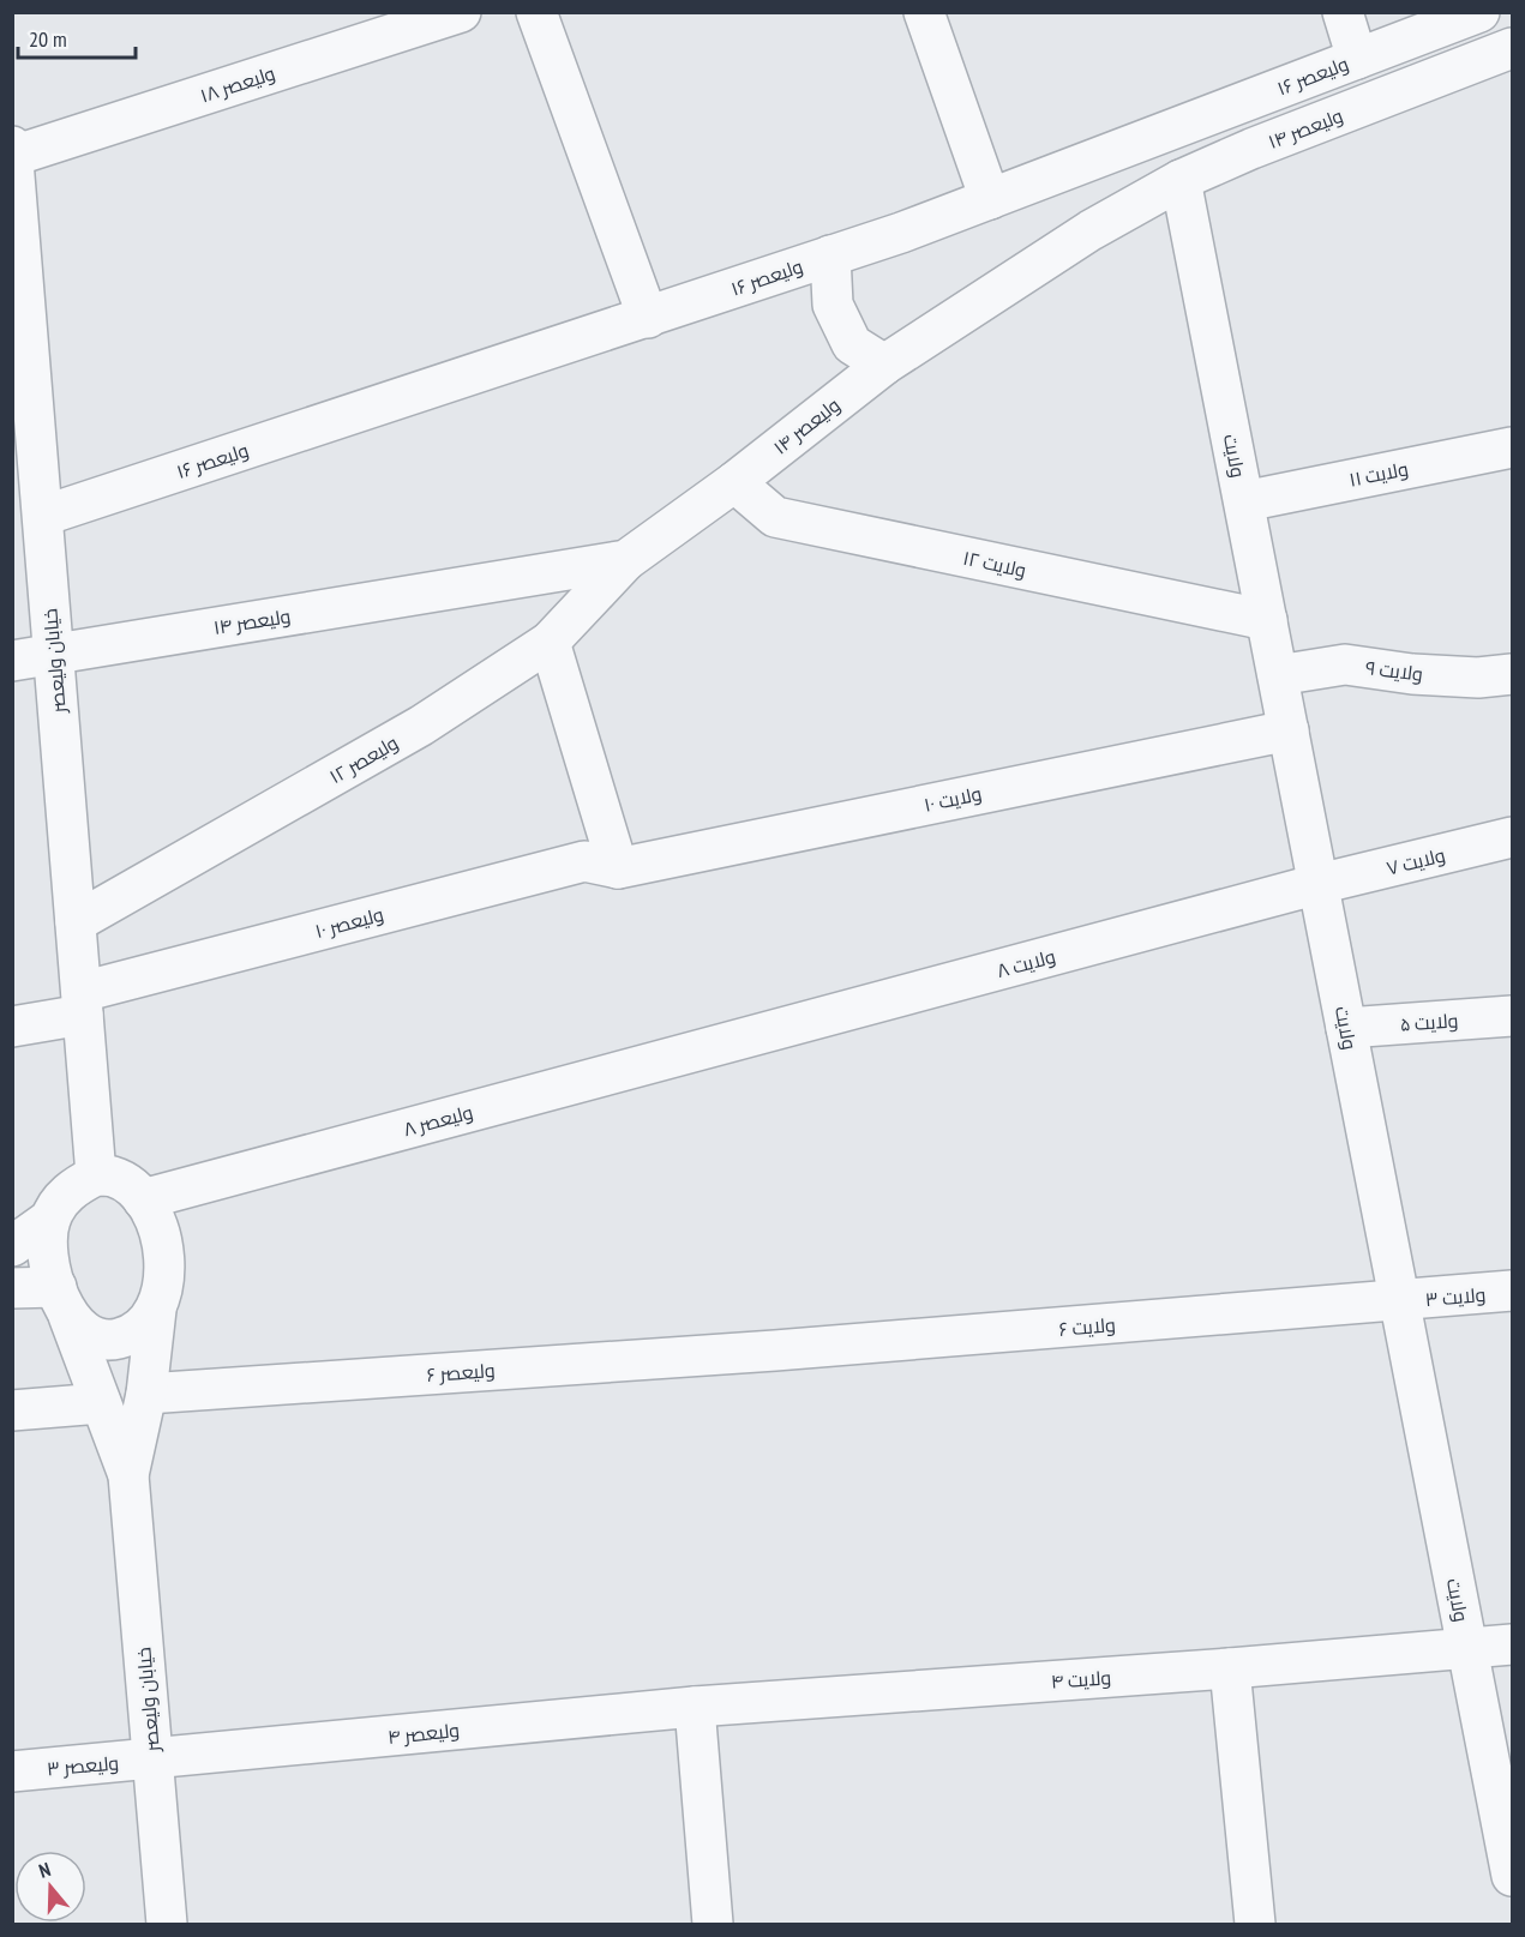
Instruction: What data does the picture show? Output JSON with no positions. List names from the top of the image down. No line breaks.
{"streets":{"street":["ولیعصر ۱۶","ولیعصر ۱۸","ولیعصر ۱۴","ولایت","ولایت ۱۱","ولایت ۱۲","خیابان ولیعصر","ولایت ۹","ولیعصر ۱۲","ولایت ۱۰","ولایت ۷","ولیعصر ۱۰","ولایت ۸","ولایت ۵","ولیعصر ۸","ولایت ۳","ولایت ۶","ولیعصر ۶","ولایت ۴","ولیعصر ۴","ولیعصر ۳"]},"crossings":[["ولیعصر ۱۶","خیابان ولیعصر"],["ولیعصر ۱۸","خیابان ولیعصر"],["ولیعصر ۱۴","ولایت"],["ولیعصر ۱۴","ولایت ۱۲"],["ولیعصر ۱۴","خیابان ولیعصر"],["ولیعصر ۱۴","ولیعصر ۱۲"],["ولایت","ولایت ۱۱"],["ولایت","ولایت ۱۲"],["ولایت","ولایت ۹"],["ولایت","ولایت ۱۰"],["ولایت","ولایت ۷"],["ولایت","ولایت ۸"],["ولایت","ولایت ۵"],["ولایت","ولایت ۳"],["ولایت","ولایت ۶"],["ولایت","ولایت ۴"],["خیابان ولیعصر","ولیعصر ۱۲"],["خیابان ولیعصر","ولیعصر ۱۰"],["خیابان ولیعصر","ولیعصر ۸"],["خیابان ولیعصر","ولیعصر ۴"],["خیابان ولیعصر","ولیعصر ۳"],["ولایت ۱۰","ولیعصر ۱۰"],["ولایت ۷","ولایت ۸"],["ولایت ۸","ولیعصر ۸"],["ولایت ۳","ولایت ۶"],["ولایت ۶","ولیعصر ۶"],["ولایت ۴","ولیعصر ۴"],["ولیعصر ۴","ولیعصر ۳"]],"scale_bar":"20 m","north":"top"}
